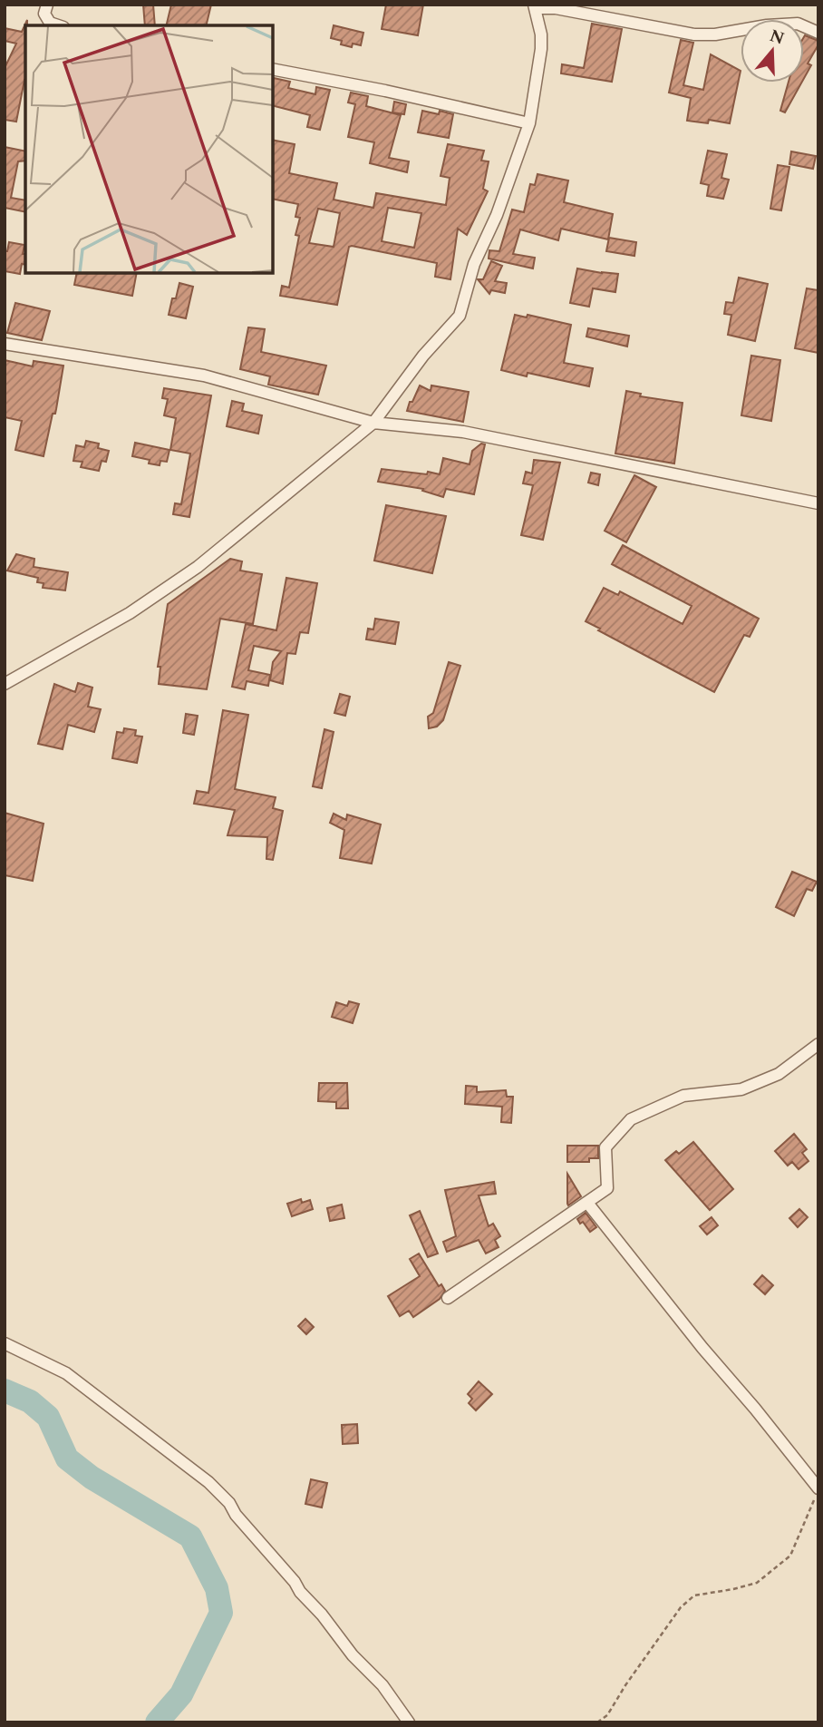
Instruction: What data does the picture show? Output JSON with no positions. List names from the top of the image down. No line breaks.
{"north":"top"}
